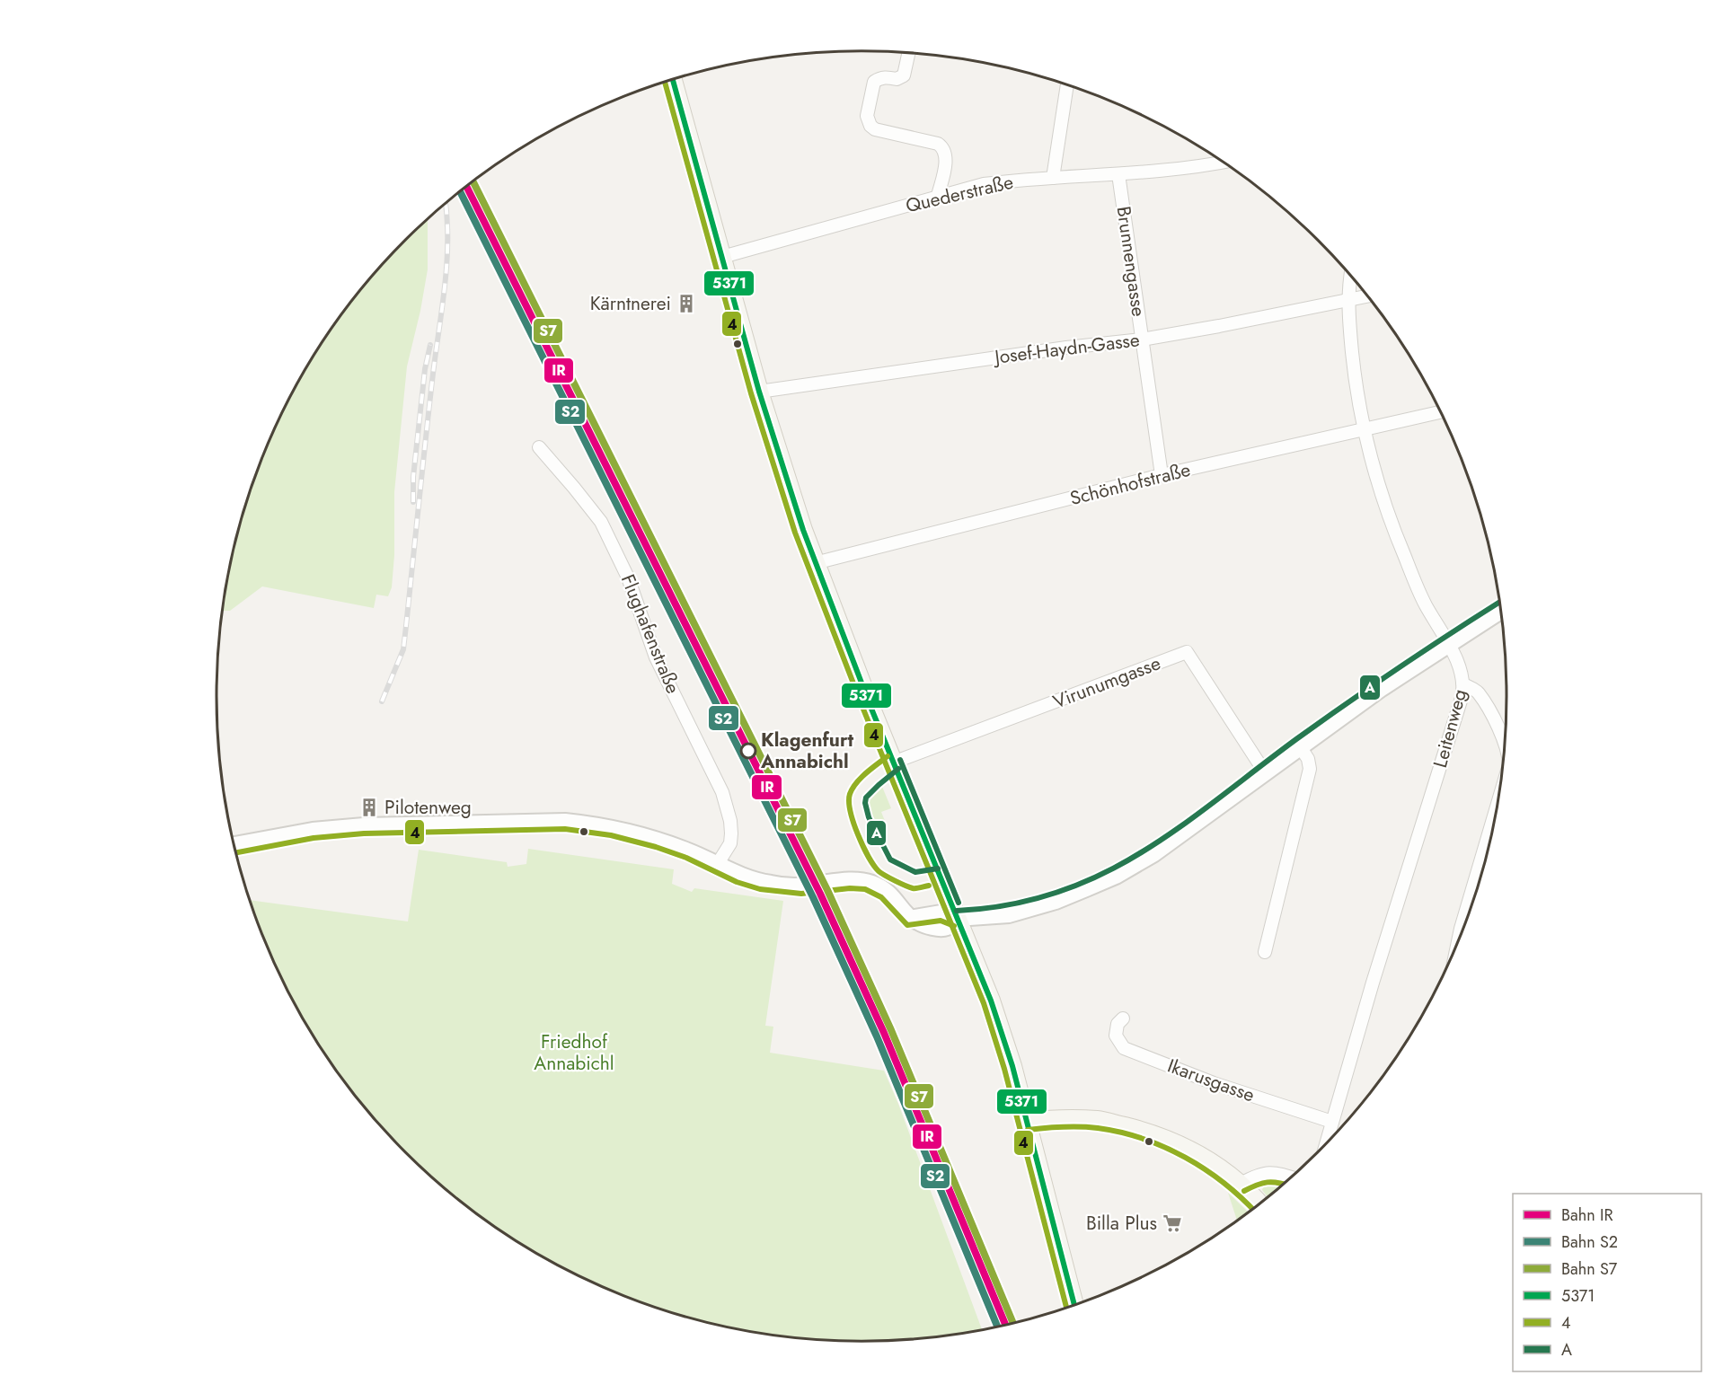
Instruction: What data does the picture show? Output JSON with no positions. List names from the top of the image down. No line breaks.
{"streets":{"street":["Quederstraße","Brunnengasse","Josef-Haydn-Gasse","Schönhofstraße","Flughafenstraße","Virunumgasse","Leitenweg","Ikarusgasse"]},"crossings":[["Quederstraße","Brunnengasse"],["Brunnengasse","Josef-Haydn-Gasse"],["Brunnengasse","Schönhofstraße"],["Josef-Haydn-Gasse","Leitenweg"],["Schönhofstraße","Leitenweg"],["Leitenweg","Ikarusgasse"]],"parks":["Friedhof Annabichl"],"places":{"building":["Kärntnerei","Pilotenweg"],"other":["Klagenfurt Annabichl"],"supermarket":["Billa Plus"]},"lines":["transit line 5371","transit line 4","rail line S7","rail line IR","rail line S2","transit line A"],"legend":["Bahn IR","Bahn S2","Bahn S7","5371","4","A"]}
